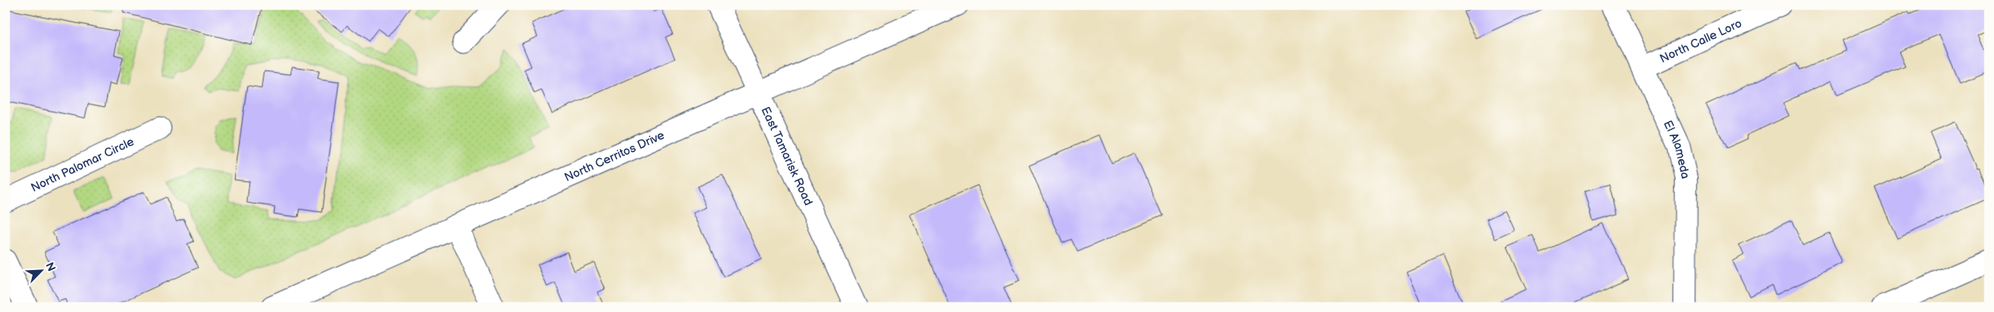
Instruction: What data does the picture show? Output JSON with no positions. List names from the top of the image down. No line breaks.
{"streets":{"street":["North Calle Loro","El Alameda","North Cerritos Drive","East Tamarisk Road","North Palomar Circle"]},"crossings":[["North Calle Loro","El Alameda"],["North Cerritos Drive","East Tamarisk Road"]],"north":"top right"}
